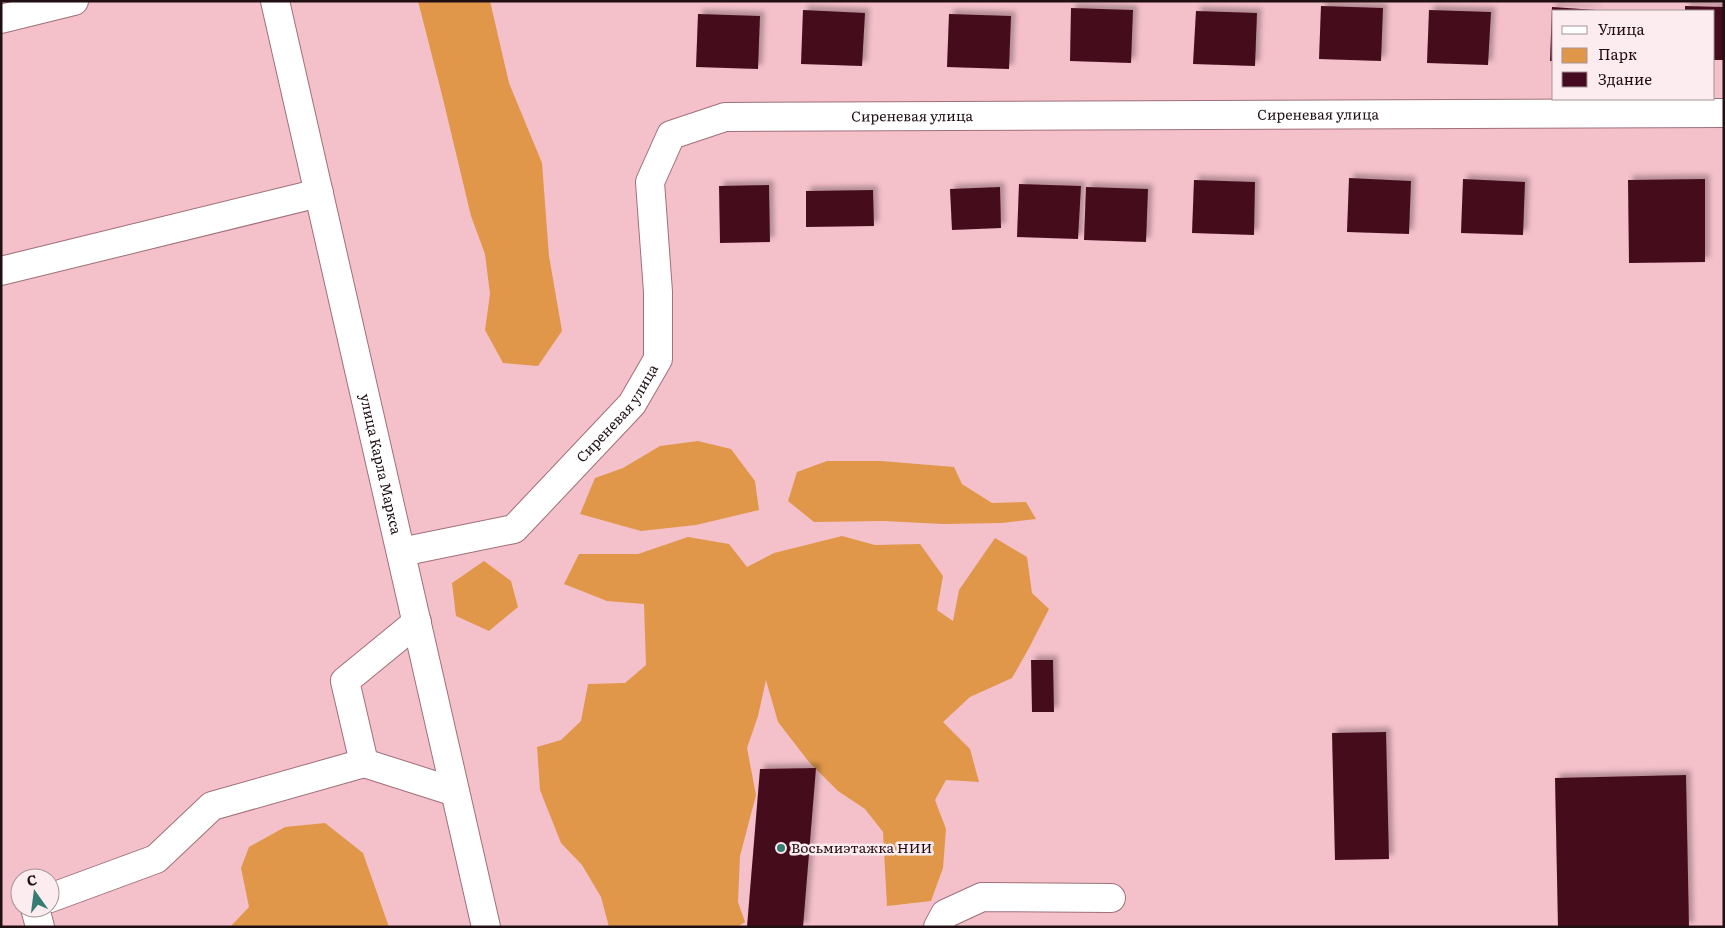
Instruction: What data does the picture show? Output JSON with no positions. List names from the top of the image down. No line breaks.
{"streets":{"street":["Сиреневая улица","улица Карла Маркса"]},"crossings":[["Сиреневая улица","улица Карла Маркса"]],"places":["Восьмиэтажка НИИ"],"legend":["Улица","Парк","Здание"],"north":"top"}
